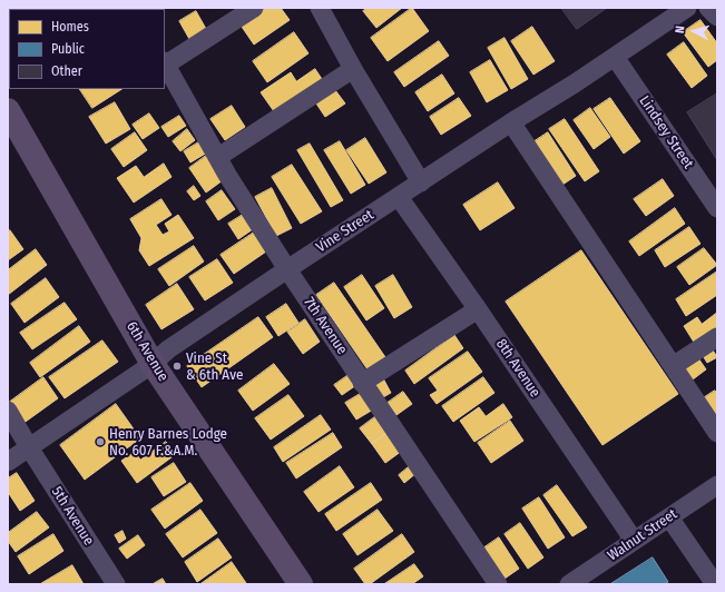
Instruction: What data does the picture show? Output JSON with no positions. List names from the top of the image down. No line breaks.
{"streets":{"main road":["6th Avenue"],"street":["Lindsey Street","Vine Street","7th Avenue","8th Avenue","5th Avenue","Walnut Street"]},"crossings":[["Lindsey Street","Vine Street"],["Vine Street","7th Avenue"],["Vine Street","6th Avenue"],["Vine Street","8th Avenue"],["Vine Street","5th Avenue"],["8th Avenue","Walnut Street"]],"places":["Vine St & 6th Ave","Henry Barnes Lodge No. 607 F.&A.M."],"legend":["Homes","Public","Other"],"north":"left"}
